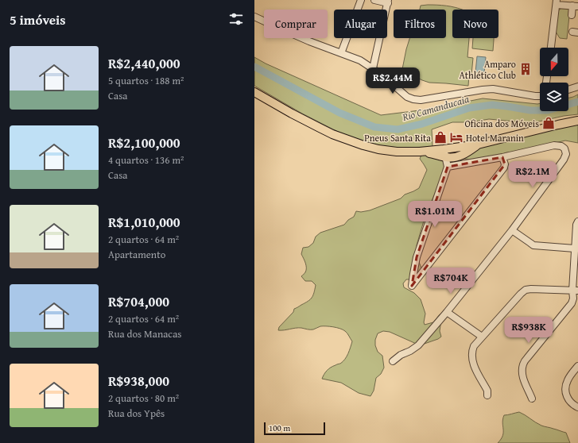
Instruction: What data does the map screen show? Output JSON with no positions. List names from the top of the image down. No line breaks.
{"water":["Rio Camanducaia"],"places":{"building":["Amparo Athlético Club"],"shop":["Oficina dos Móveis","Pneus Santa Rita"],"hotel":["Hotel Maranin"]},"scale_bar":"100 m","north":"bottom","page":{"heading":"5 imóveis","chip":["Comprar","Alugar","Filtros","Novo"],"list":[{"name":"R$2,440,000","note":"5 quartos · 188 m² · Casa"},{"name":"R$2,100,000","note":"4 quartos · 136 m² · Casa"},{"name":"R$1,010,000","note":"2 quartos · 64 m² · Apartamento"},{"name":"R$704,000","note":"2 quartos · 64 m² · Rua dos Manacas"},{"name":"R$938,000","note":"2 quartos · 80 m² · Rua dos Ypês"}],"price":["R$2.44M","R$2.1M","R$1.01M","R$704K","R$938K"],"scale":"100 m"}}
